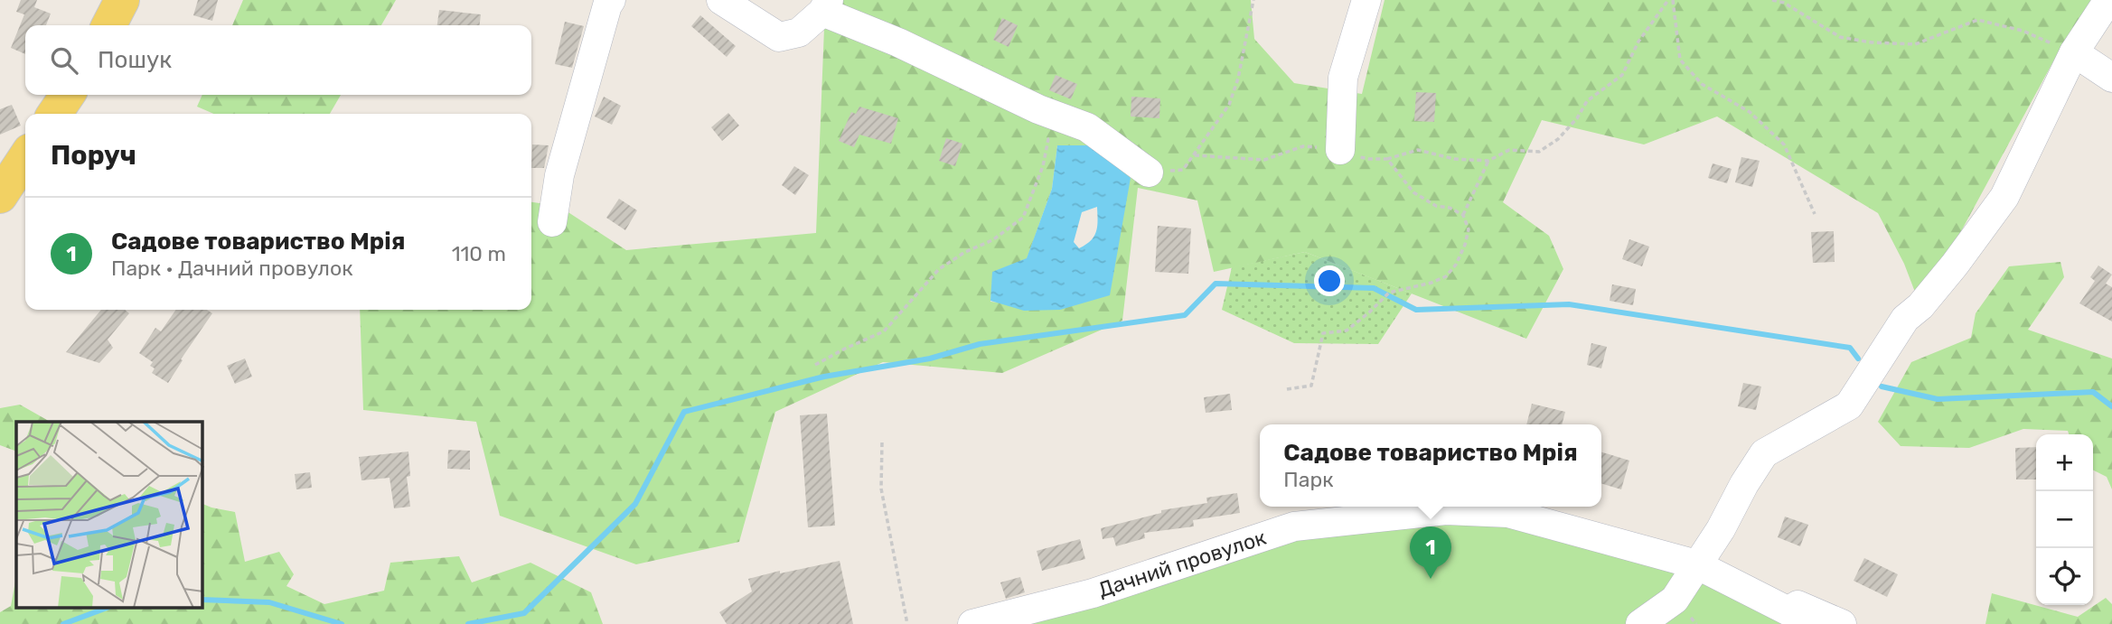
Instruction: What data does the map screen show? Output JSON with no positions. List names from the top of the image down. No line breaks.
{"streets":{"street":["Дачний провулок"]},"page":{"search":"Пошук","heading":"Поруч","list":[{"mark":"1","name":"Садове товариство Мрія","note":"Парк · Дачний провулок","value":"110 m"}],"popup":["Садове товариство Мрія","Парк"],"map_buttons":["+","−"],"pins":"1"}}
